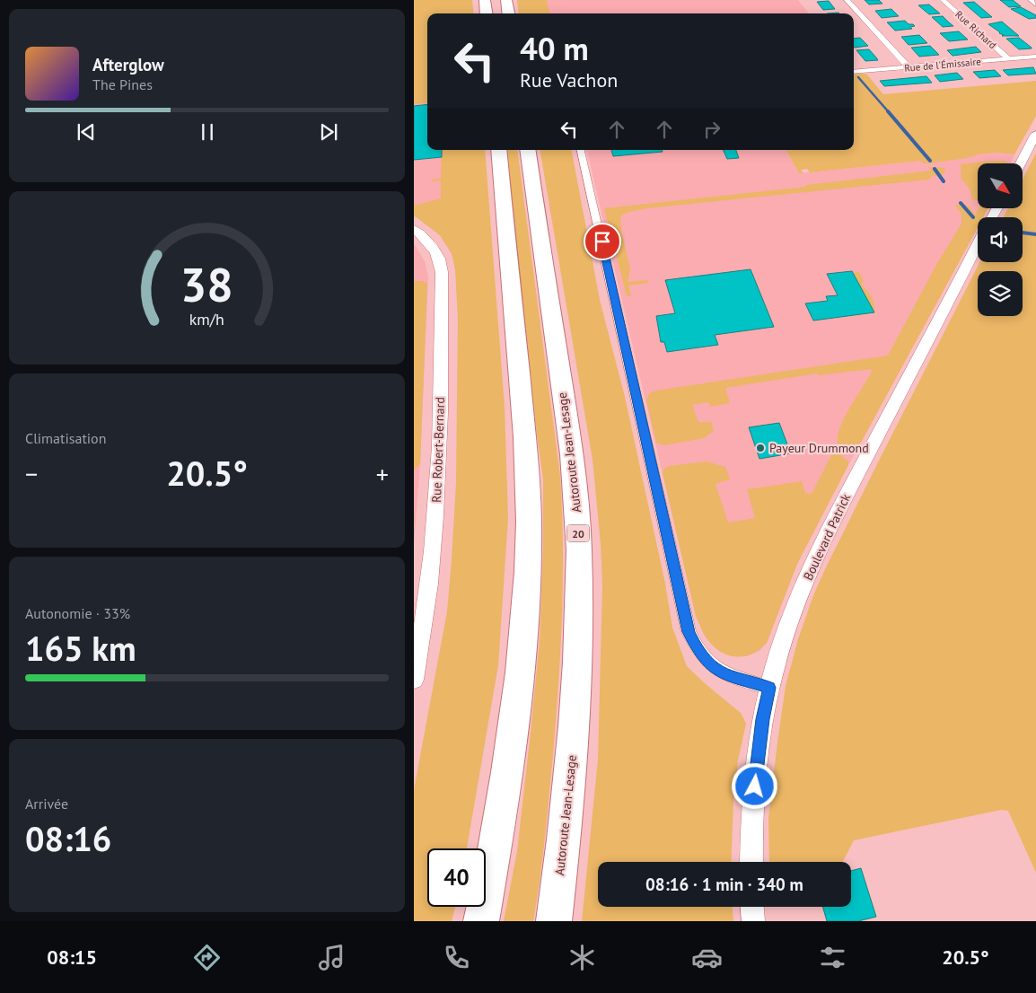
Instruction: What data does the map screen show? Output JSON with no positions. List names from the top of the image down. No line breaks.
{"streets":{"highway":["Autoroute Jean-Lesage","20"],"street":["Rue Richard","Rue de l'Émissaire","Rue Robert-Bernard","Boulevard Patrick"]},"crossings":[["Rue Richard","Rue de l'Émissaire"]],"places":["Payeur Drummond"],"north":"bottom right","page":{"turn":["40 m","Rue Vachon"],"song":["Afterglow","The Pines"],"tile":["Climatisation",["Autonomie · 33%","165 km"],["Arrivée","08:16"]],"heat":["−","20.5°","+"],"limit":"40","trip":"08:16 · 1 min · 340 m","tabs":["08:15","20.5°"],"gauge":["38","km/h"]}}
